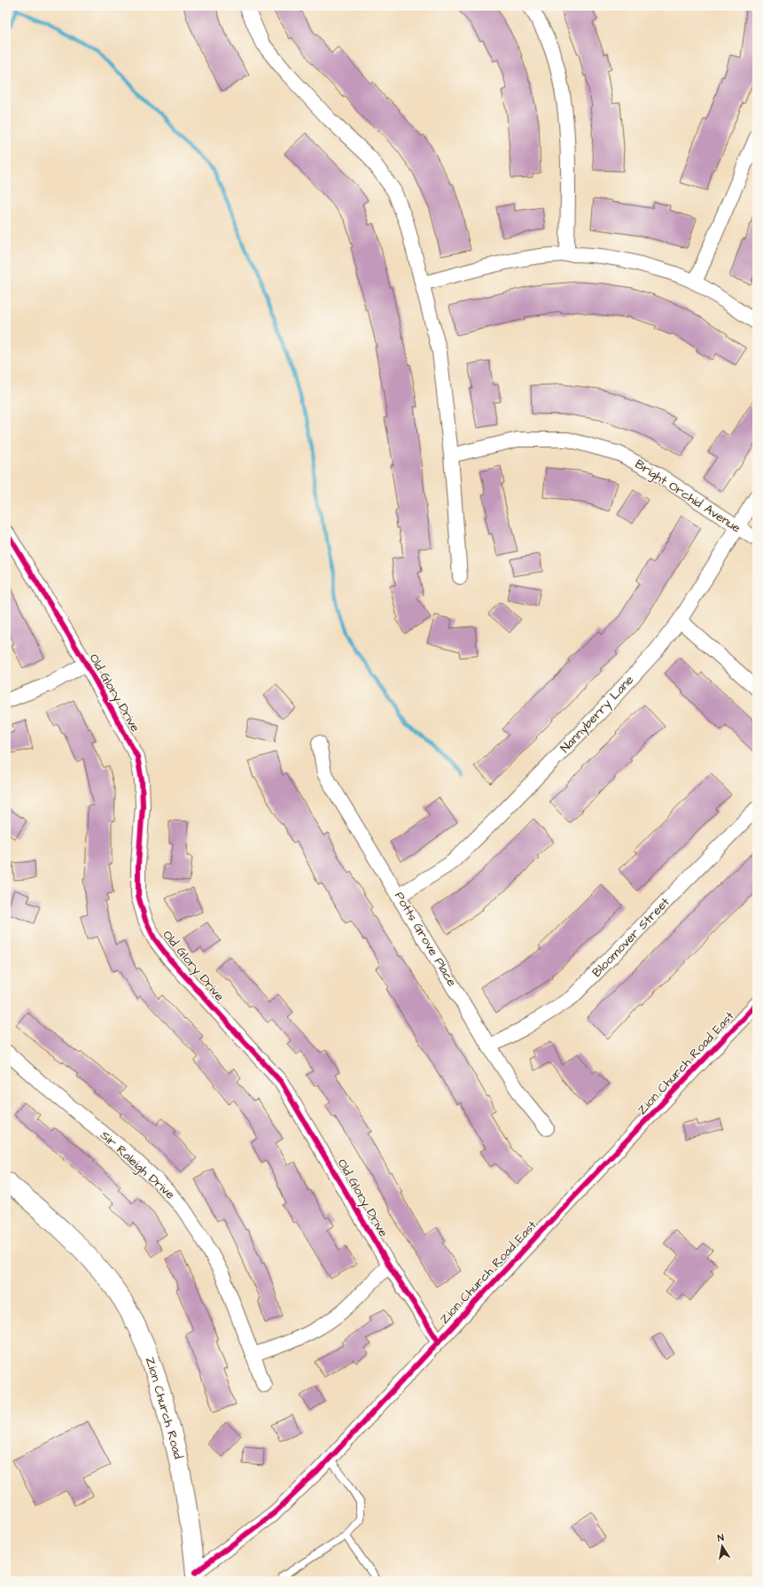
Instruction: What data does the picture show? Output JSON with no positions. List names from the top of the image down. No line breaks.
{"streets":{"street":["Bright Orchid Avenue","Old Glory Drive","Nannyberry Lane","Bloomover Street","Potts Grove Place","Zion Church Road East","Sir Raleigh Drive","Zion Church Road"]},"crossings":[["Bright Orchid Avenue","Nannyberry Lane"],["Old Glory Drive","Zion Church Road East"],["Nannyberry Lane","Potts Grove Place"],["Bloomover Street","Potts Grove Place"],["Zion Church Road East","Zion Church Road"]],"north":"top"}
